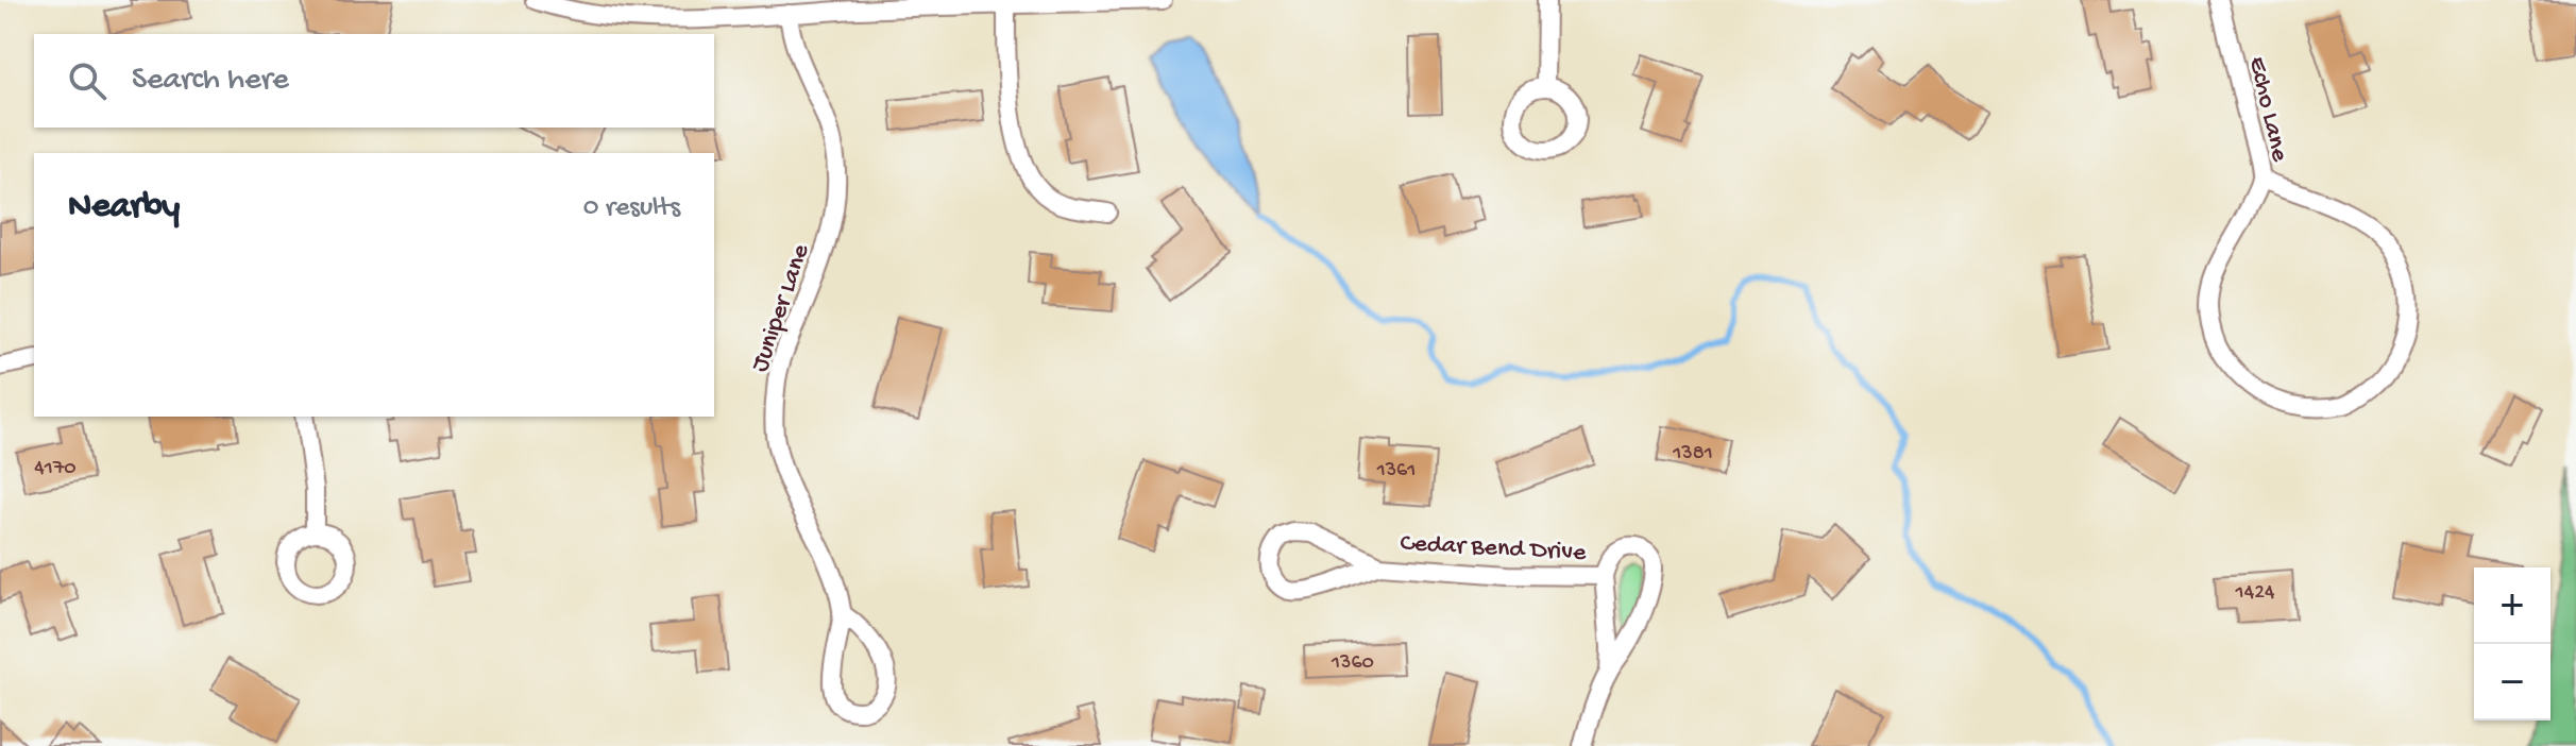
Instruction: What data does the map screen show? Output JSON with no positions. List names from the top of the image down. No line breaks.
{"streets":{"street":["Echo Lane","Juniper Lane","Cedar Bend Drive"]},"house_numbers":["1381","4170","1361","1424","1360"],"page":{"search":"Search here","heading":["Nearby","0 results"],"map_buttons":["+","−"]}}
